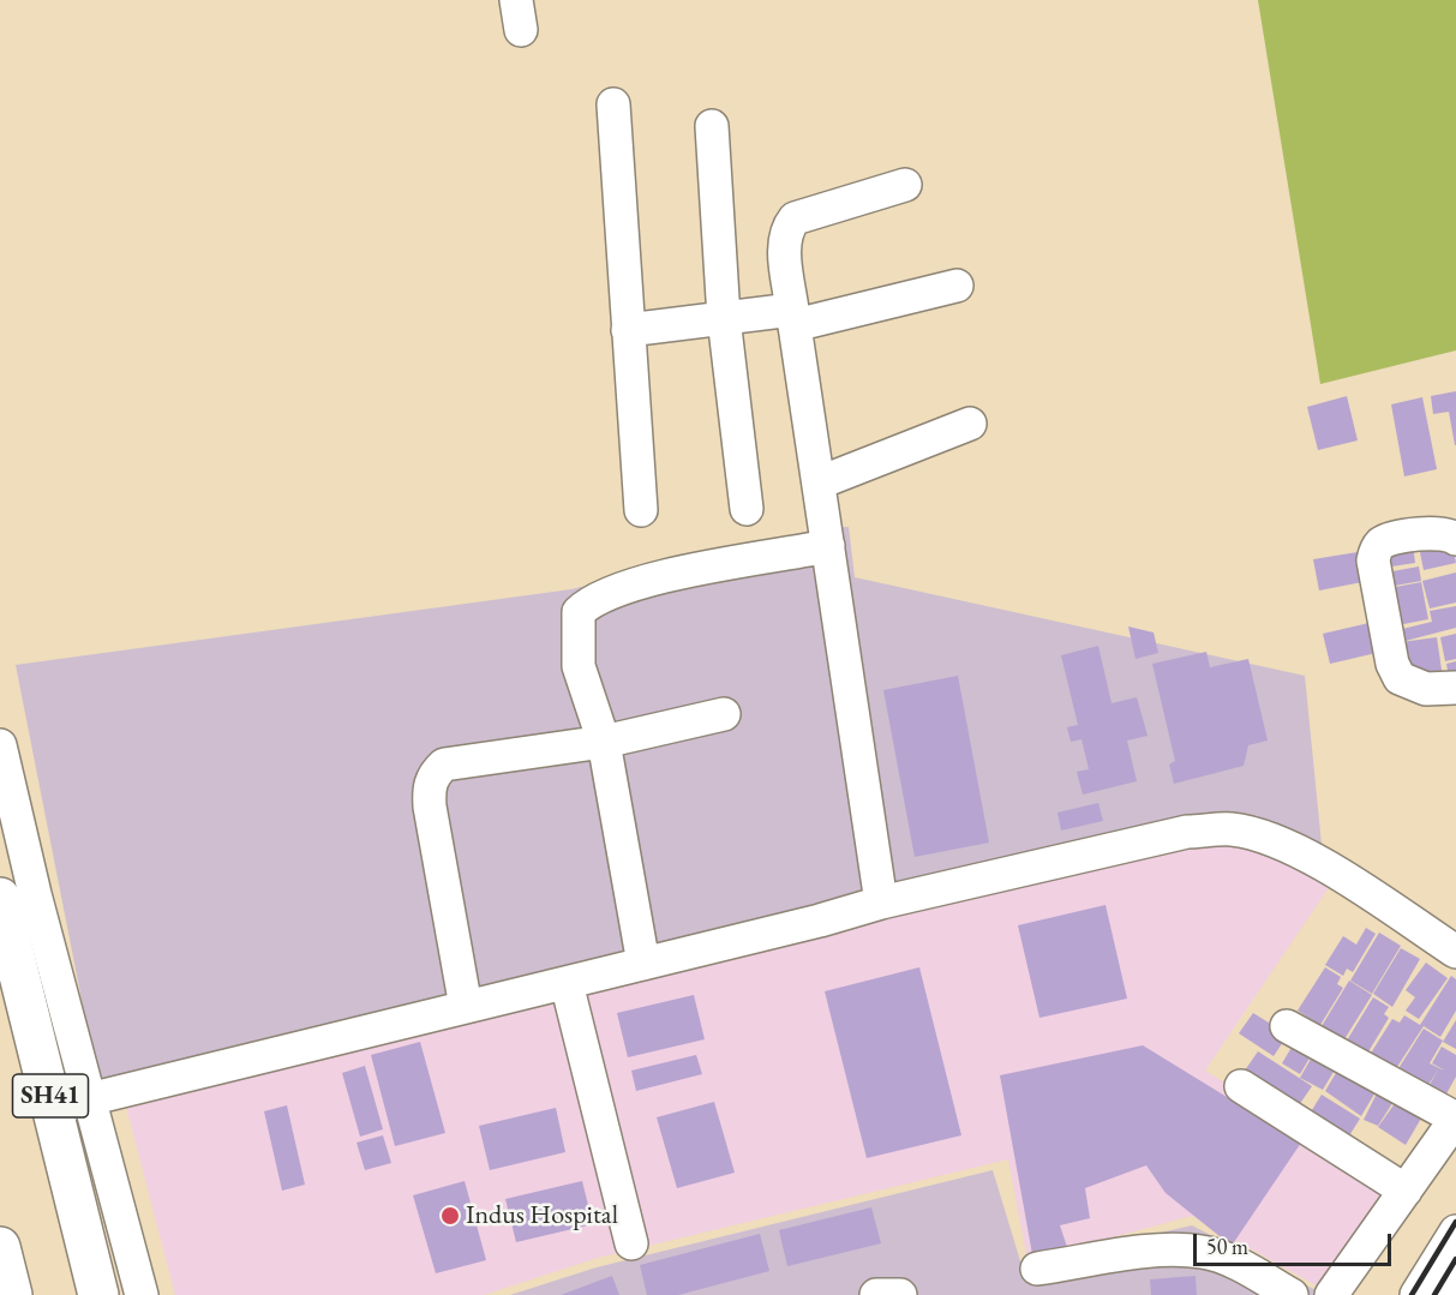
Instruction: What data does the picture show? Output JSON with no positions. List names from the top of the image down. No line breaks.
{"streets":{"main road":["SH41"]},"places":["Indus Hospital"],"scale_bar":"50 m"}
